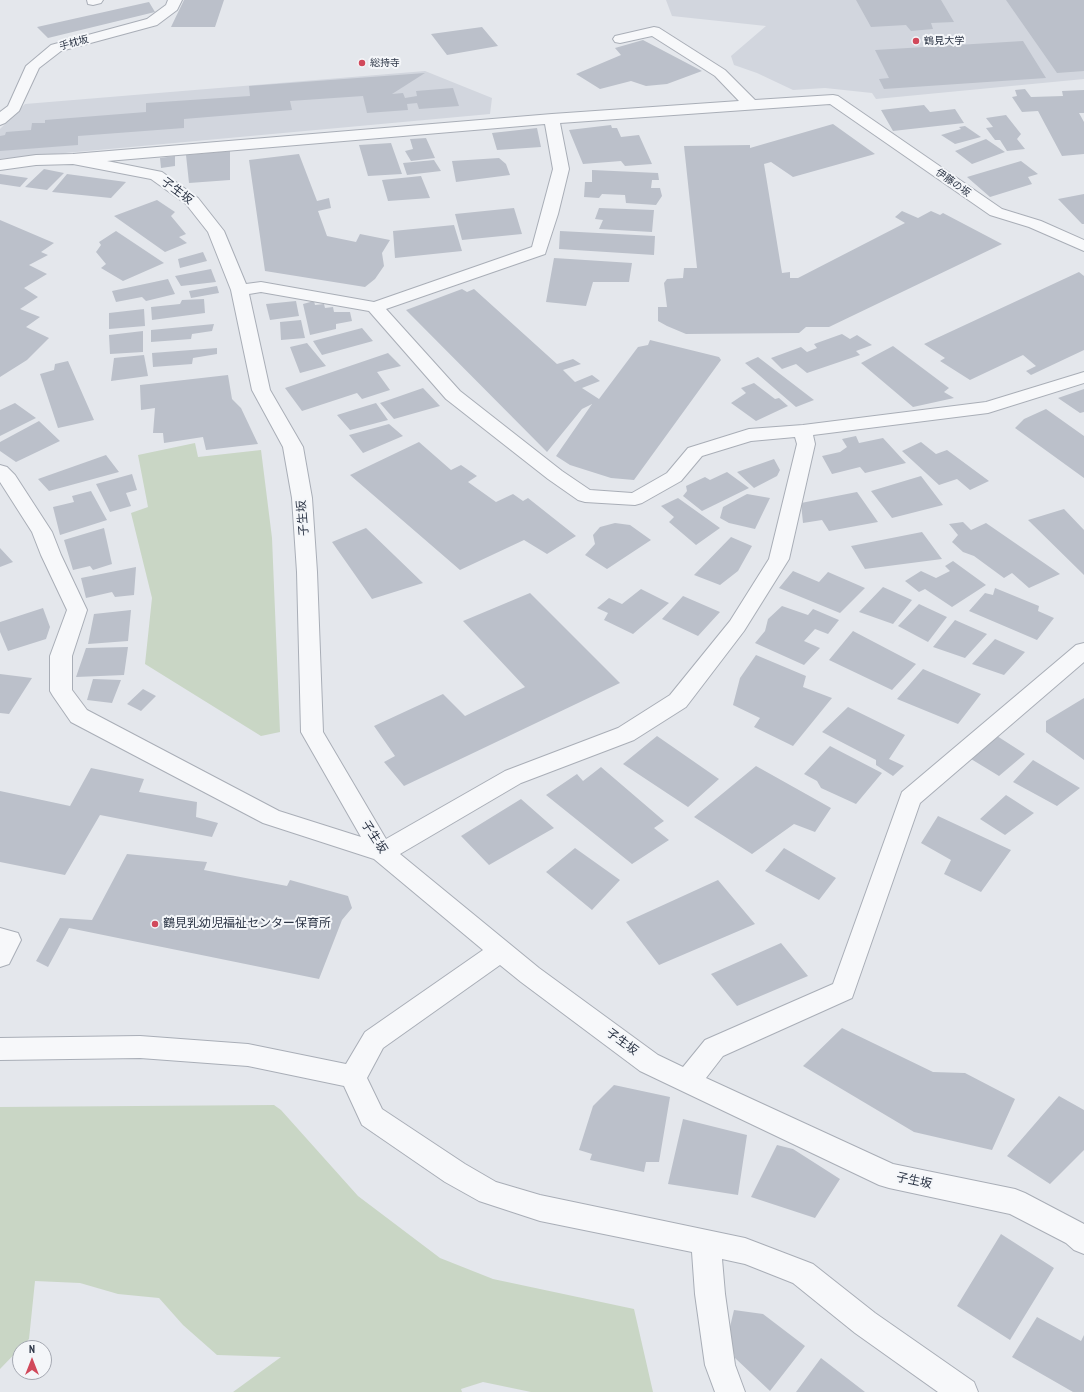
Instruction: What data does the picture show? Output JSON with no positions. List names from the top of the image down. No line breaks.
{"streets":{"street":["手枕坂","伊藤の坂","子生坂"]},"places":["鶴見大学","総持寺","鶴見乳幼児福祉センター保育所"],"north":"top"}
